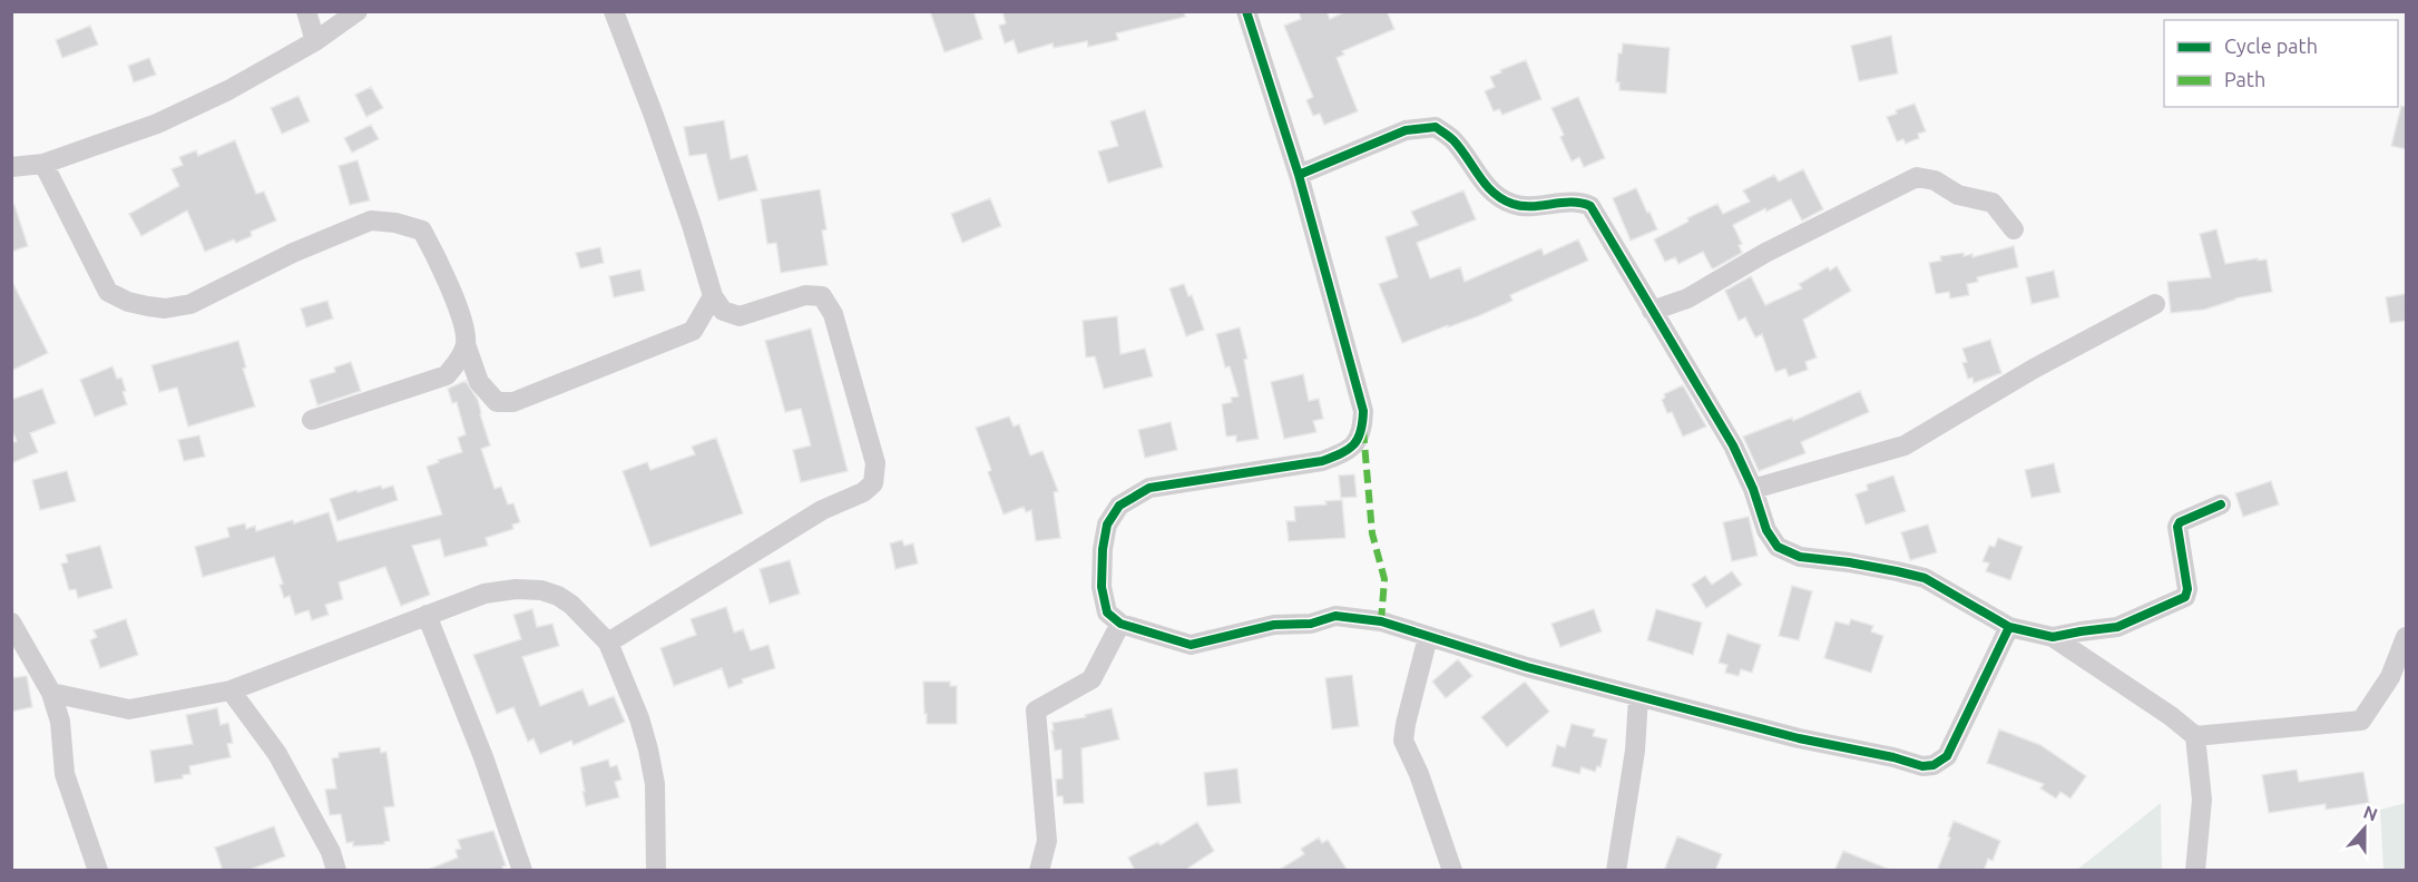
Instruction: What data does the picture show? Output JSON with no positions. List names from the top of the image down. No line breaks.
{"legend":["Cycle path","Path"],"north":"top"}
